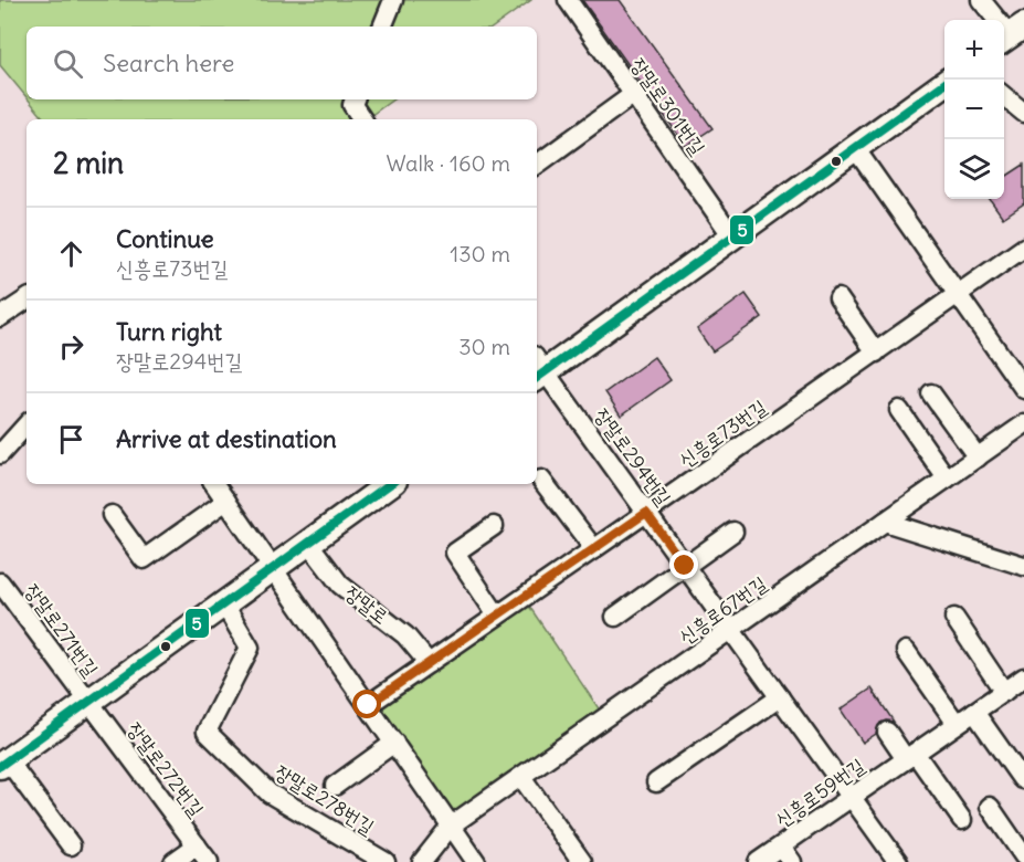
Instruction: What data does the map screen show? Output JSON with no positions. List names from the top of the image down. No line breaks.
{"streets":{"street":["장말로301번길","신흥로73번길","장말로294번길","장말로","신흥로67번길","장말로271번길","장말로272번길","신흥로59번길","장말로278번길"]},"crossings":[["신흥로73번길","장말로294번길"],["신흥로73번길","장말로"],["장말로294번길","신흥로67번길"],["장말로294번길","신흥로59번길"],["장말로271번길","장말로272번길"]],"lines":["transit line 5"],"page":{"map_buttons":["+","−"],"search":"Search here","heading":["2 min","Walk · 160 m"],"list":[["Continue","신흥로73번길","130 m"],["Turn right","장말로294번길","30 m"],"Arrive at destination"]}}
